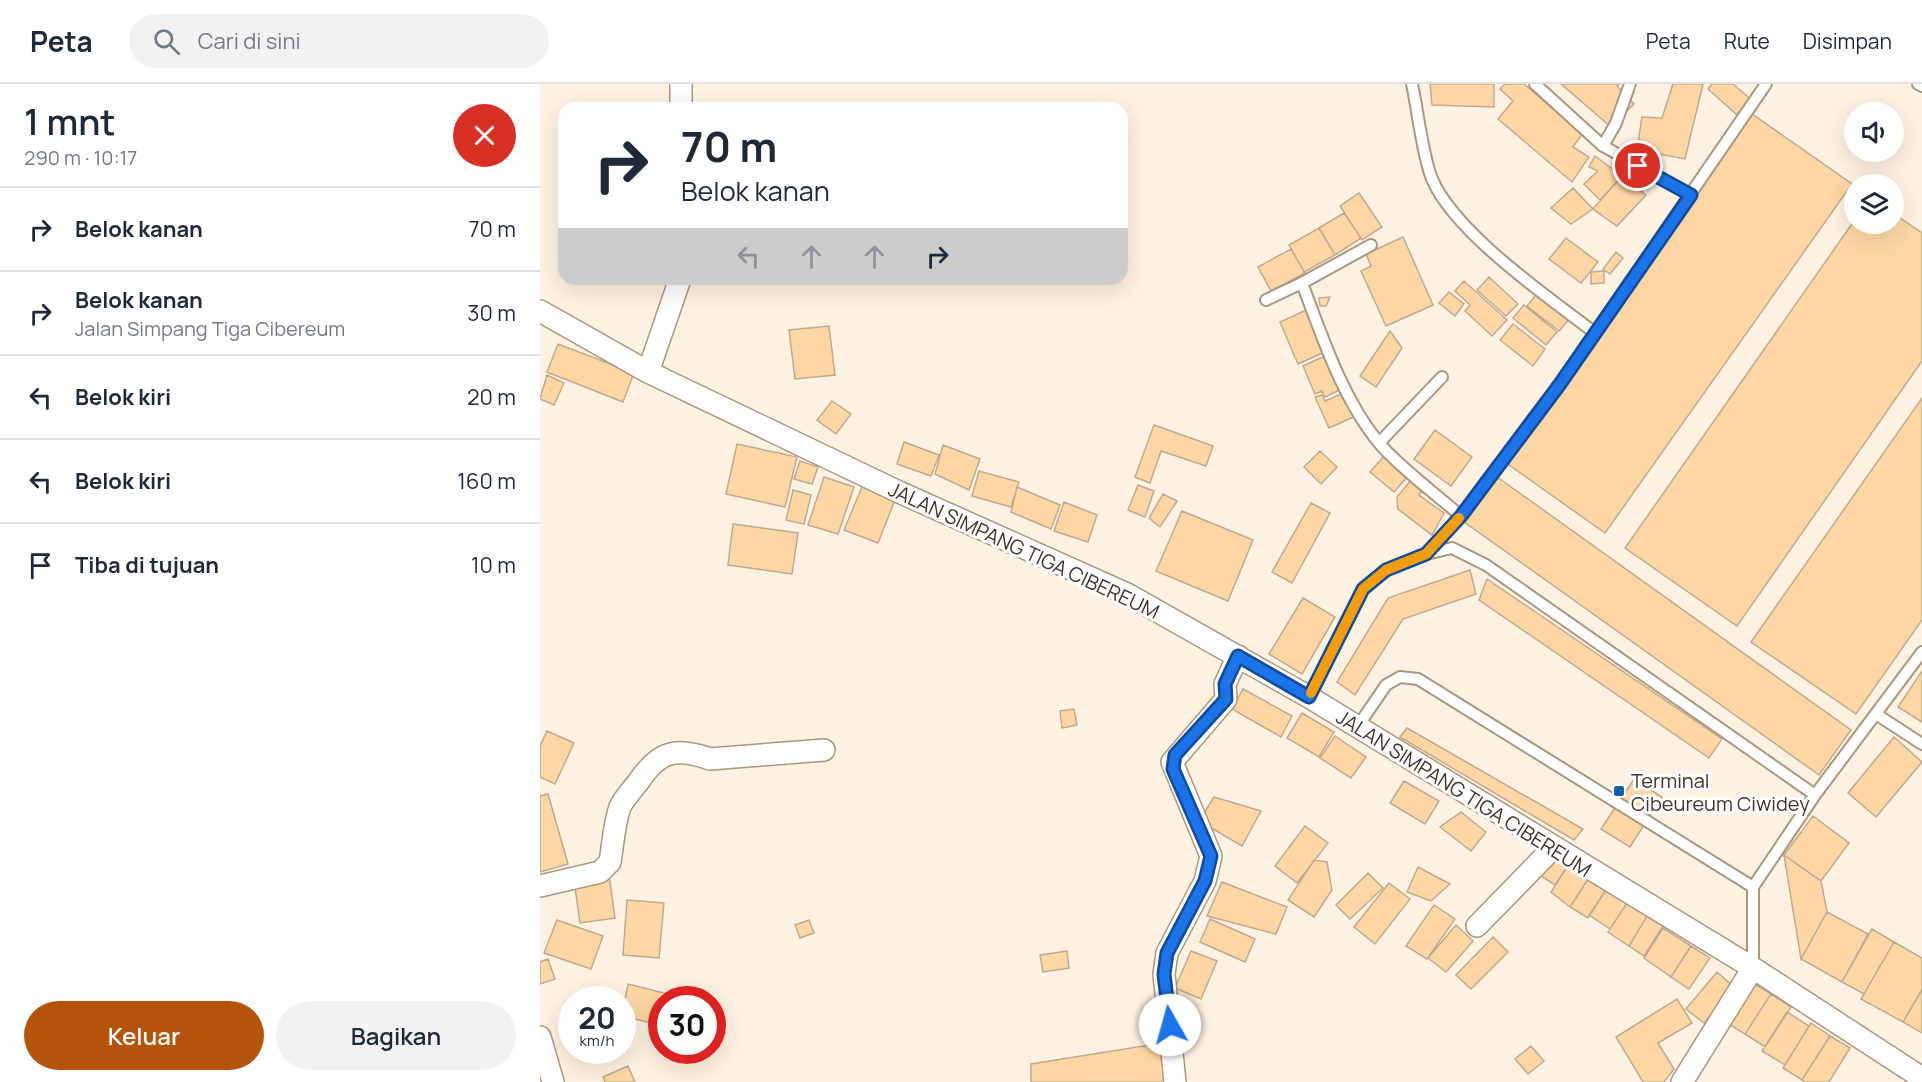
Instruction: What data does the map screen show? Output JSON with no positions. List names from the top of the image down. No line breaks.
{"streets":{"street":["JALAN SIMPANG TIGA CIBEREUM"]},"places":{"transit":["Terminal Cibeureum Ciwidey"]},"page":{"header":"Peta","search":"Cari di sini","nav":["Peta","Rute","Disimpan"],"heading":["1 mnt","290 m · 10:17"],"turn":["70 m","Belok kanan"],"list":[{"name":"Belok kanan","value":"70 m"},{"name":"Belok kanan","note":"Jalan Simpang Tiga Cibereum","value":"30 m"},{"name":"Belok kiri","value":"20 m"},{"name":"Belok kiri","value":"160 m"},{"name":"Tiba di tujuan","value":"10 m"}],"speed":"20 km/h","limit":"30","buttons":["Keluar","Bagikan"]}}
